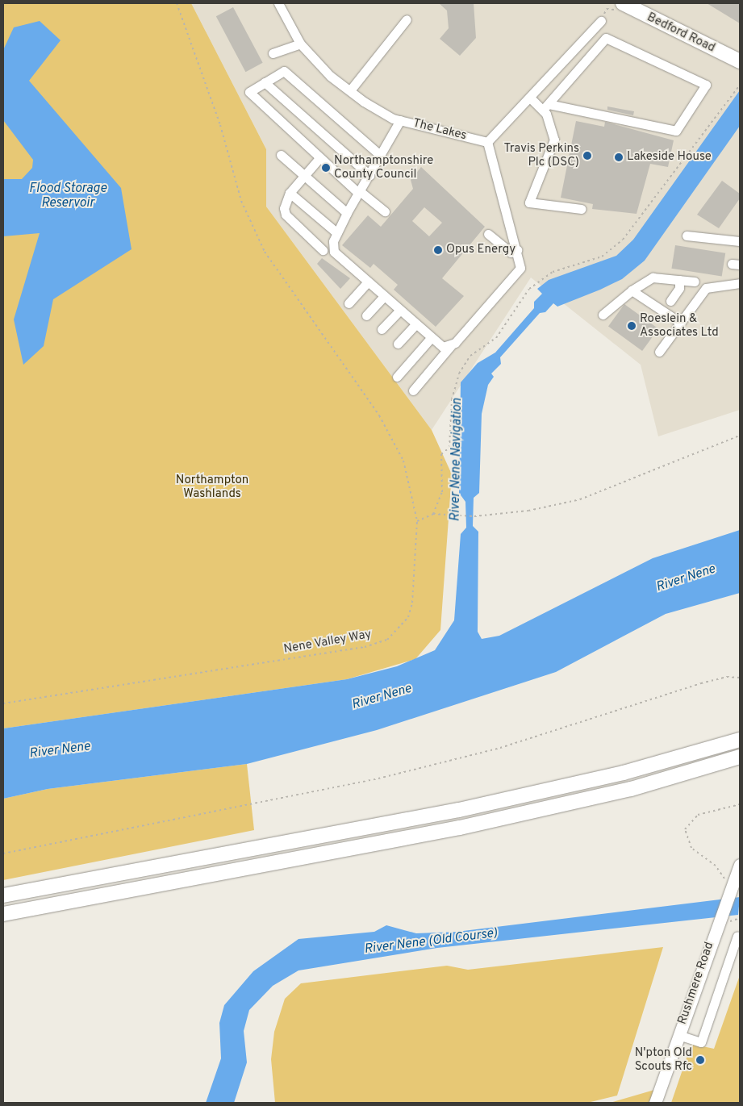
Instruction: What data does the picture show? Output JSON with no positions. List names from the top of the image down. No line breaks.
{"streets":{"highway":["Bedford Road"],"main road":["Rushmere Road"],"street":["The Lakes"],"path":["Nene Valley Way"]},"water":["Flood Storage Reservoir","River Nene Navigation","River Nene","River Nene (Old Course)"],"parks":["Northampton Washlands"],"places":["Travis Perkins Plc (DSC)","Lakeside House","Northamptonshire County Council","Opus Energy","Roeslein & Associates Ltd","N'pton Old Scouts Rfc"]}
